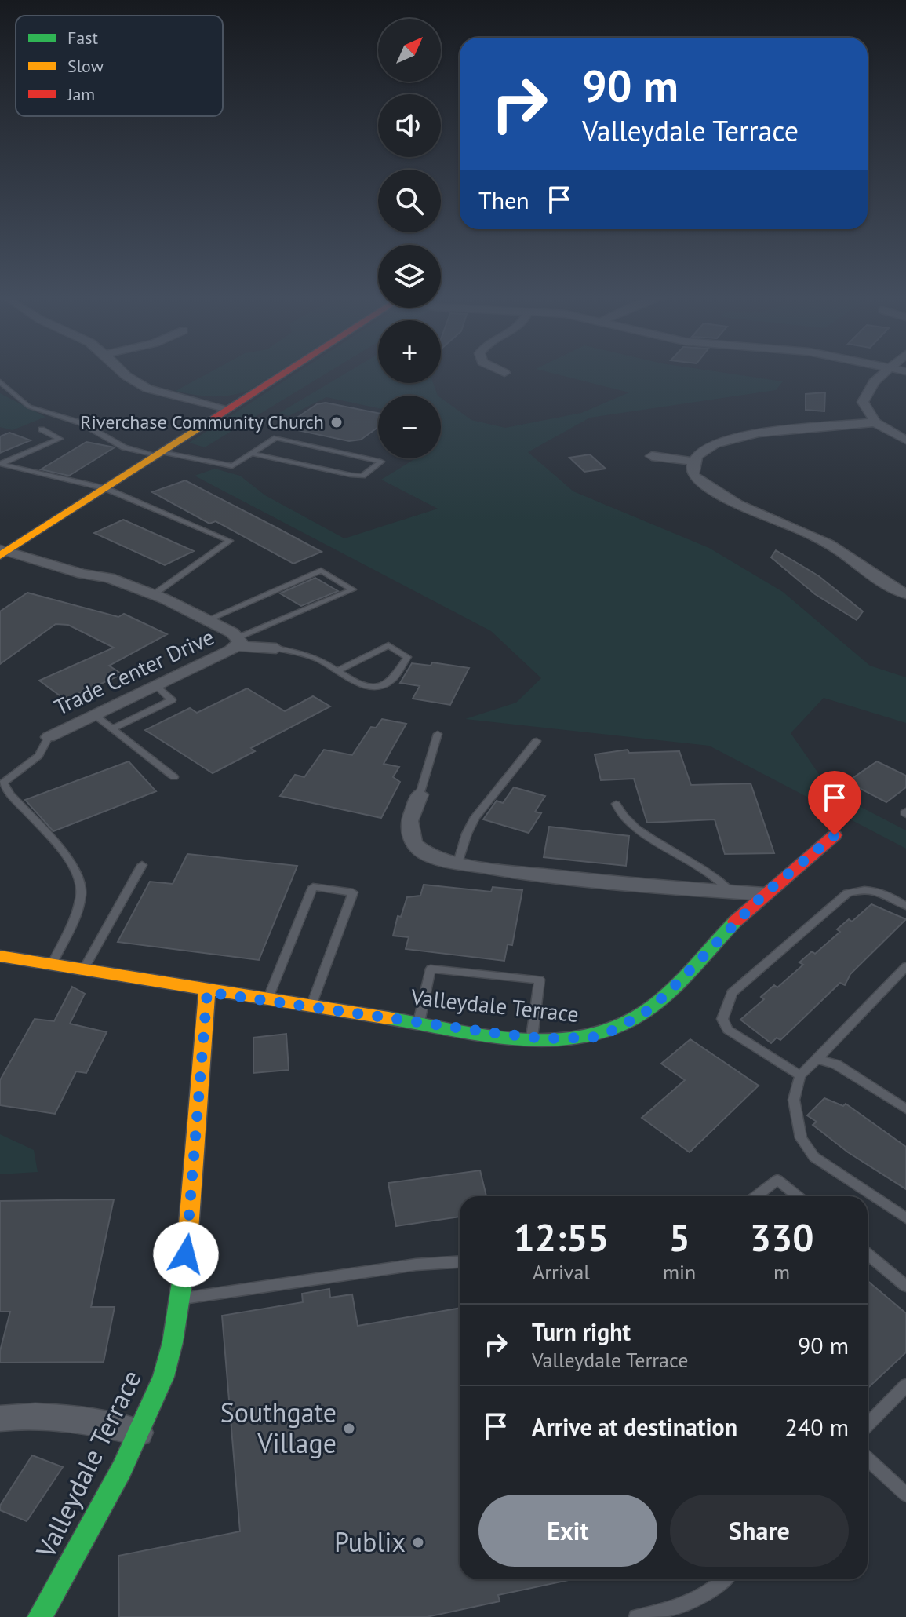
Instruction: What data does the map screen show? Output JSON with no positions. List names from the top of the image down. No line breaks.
{"streets":{"street":["Trade Center Drive","Valleydale Terrace"]},"places":["Riverchase Community Church","Southgate Village","Publix"],"legend":["Fast","Slow","Jam"],"north":"top right","page":{"map_buttons":["+","−"],"turn":["90 m","Valleydale Terrace"],"then":"Then","eta":["12:55","Arrival","5","min","330","m"],"list":[{"name":"Turn right","note":"Valleydale Terrace","value":"90 m"},{"name":"Arrive at destination","value":"240 m"}],"buttons":["Exit","Share"]}}
